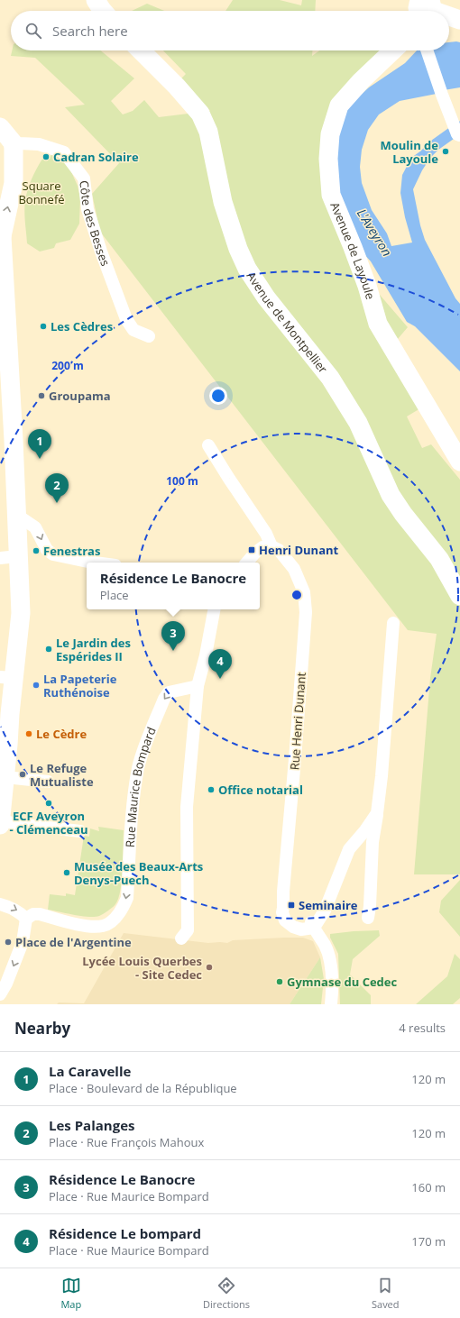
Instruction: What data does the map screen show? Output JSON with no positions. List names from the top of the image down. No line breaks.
{"streets":{"street":["Côte des Besses","Avenue de Layoule","Avenue de Montpellier","Rue Henri Dunant","Rue Maurice Bompard"]},"one_way":["Rue Maurice Bompard"],"water":["L'Aveyron"],"parks":["Square Bonnefé"],"places":{"other":["Moulin de Layoule","Cadran Solaire","Les Cèdres","Groupama","Fenestras","Le Jardin des Espérides II","La Papeterie Ruthénoise","Le Cèdre","Le Refuge Mutualiste","Office notarial","ECF Aveyron - Clémenceau","Musée des Beaux-Arts Denys-Puech","Place de l'Argentine","Lycée Louis Querbes - Site Cedec","Gymnase du Cedec"],"transit":["Henri Dunant","Seminaire"]},"page":{"search":"Search here","pins":["1","2","3","4"],"popup":["Résidence Le Banocre","Place"],"heading":["Nearby","4 results"],"list":[{"mark":"1","name":"La Caravelle","note":"Place · Boulevard de la République","value":"120 m"},{"mark":"2","name":"Les Palanges","note":"Place · Rue François Mahoux","value":"120 m"},{"mark":"3","name":"Résidence Le Banocre","note":"Place · Rue Maurice Bompard","value":"160 m"},{"mark":"4","name":"Résidence Le bompard","note":"Place · Rue Maurice Bompard","value":"170 m"}],"nav":["Map","Directions","Saved"]},"rings":["200 m","100 m"]}
